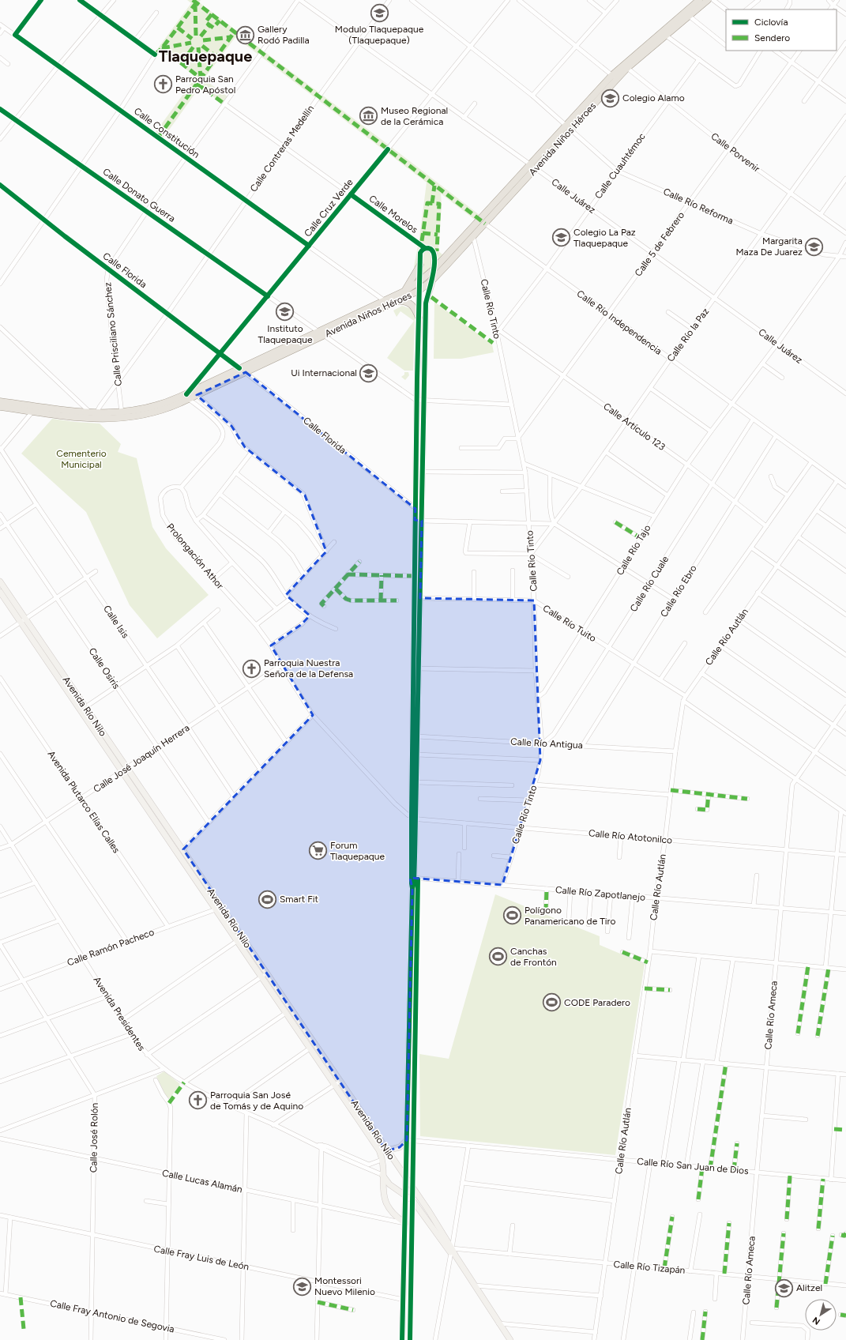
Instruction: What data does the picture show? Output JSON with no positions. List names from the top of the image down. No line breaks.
{"streets":{"main road":["Avenida Niños Héroes","Avenida Río Nilo"],"street":["Calle Constitución","Calle Contreras Medellín","Calle Porvenir","Calle Cuauhtémoc","Calle Donato Guerra","Calle Juárez","Calle Río Reforma","Calle Cruz Verde","Calle Morelos","Calle 5 de Febrero","Calle Florida","Calle Río Tinto","Calle Río Independencia","Calle Prisciliano Sánchez","Calle Río la Paz","Calle Artículo 123","Calle Río Tajo","Prolongación Athor","Calle Río Cuale","Calle Río Ebro","Calle Isis","Calle Río Tuito","Calle Río Autlán","Calle Osiris","Calle Río Antigua","Calle José Joaquín Herrera","Avenida Plutarco Elías Calles","Calle Río Atotonilco","Calle Río Zapotlanejo","Calle Ramón Pacheco","Avenida Presidentes","Calle Río Ameca","Calle José Rolón","Calle Río San Juan de Dios","Calle Lucas Alamán","Calle Fray Luis de León","Calle Río Tizapán","Calle Fray Antonio de Segovia"]},"crossings":[["Calle Constitución","Avenida Niños Héroes"],["Calle Constitución","Calle Contreras Medellín"],["Calle Constitución","Calle Cruz Verde"],["Calle Constitución","Calle Prisciliano Sánchez"],["Avenida Niños Héroes","Calle Contreras Medellín"],["Avenida Niños Héroes","Calle Porvenir"],["Avenida Niños Héroes","Calle Donato Guerra"],["Avenida Niños Héroes","Calle Juárez"],["Avenida Niños Héroes","Calle Río Reforma"],["Avenida Niños Héroes","Calle Cruz Verde"],["Avenida Niños Héroes","Calle Florida"],["Avenida Niños Héroes","Calle Río Tinto"],["Avenida Niños Héroes","Calle Río Independencia"],["Avenida Niños Héroes","Calle Prisciliano Sánchez"],["Calle Contreras Medellín","Calle Donato Guerra"],["Calle Contreras Medellín","Calle Juárez"],["Calle Contreras Medellín","Calle Morelos"],["Calle Contreras Medellín","Calle Florida"],["Calle Contreras Medellín","Calle Prisciliano Sánchez"],["Calle Porvenir","Calle Cuauhtémoc"],["Calle Porvenir","Calle 5 de Febrero"],["Calle Porvenir","Calle Río la Paz"],["Calle Cuauhtémoc","Calle Juárez"],["Calle Cuauhtémoc","Calle Río Reforma"],["Calle Cuauhtémoc","Calle Río Tinto"],["Calle Cuauhtémoc","Calle Río Independencia"],["Calle Cuauhtémoc","Calle Artículo 123"],["Calle Donato Guerra","Calle Cruz Verde"],["Calle Donato Guerra","Calle Río Tinto"],["Calle Donato Guerra","Calle Prisciliano Sánchez"],["Calle Juárez","Calle Cruz Verde"],["Calle Juárez","Calle 5 de Febrero"],["Calle Juárez","Calle Río la Paz"],["Calle Juárez","Calle Río Tajo"],["Calle Río Reforma","Calle Cruz Verde"],["Calle Río Reforma","Calle 5 de Febrero"],["Calle Río Reforma","Calle Río la Paz"],["Calle Río Reforma","Calle Río Tajo"],["Calle Cruz Verde","Calle Morelos"],["Calle Cruz Verde","Calle Florida"],["Calle Morelos","Calle Prisciliano Sánchez"],["Calle 5 de Febrero","Calle Río Tinto"],["Calle 5 de Febrero","Calle Río Independencia"],["Calle 5 de Febrero","Calle Artículo 123"],["Calle Florida","Calle Prisciliano Sánchez"],["Calle Río Tinto","Calle Río la Paz"],["Calle Río Tinto","Calle Artículo 123"],["Calle Río Tinto","Calle Río Tajo"],["Calle Río Tinto","Calle Río Cuale"],["Calle Río Tinto","Calle Río Tuito"],["Calle Río Tinto","Calle Río Antigua"],["Calle Río Tinto","Calle Río Atotonilco"],["Calle Río Tinto","Calle Río Zapotlanejo"],["Calle Río Independencia","Calle Río la Paz"],["Calle Río Independencia","Calle Río Tajo"],["Calle Río Independencia","Calle Río Cuale"],["Calle Río Independencia","Calle Río Ebro"],["Calle Río Independencia","Calle Río Autlán"],["Calle Río la Paz","Calle Artículo 123"],["Calle Artículo 123","Calle Río Tajo"],["Calle Artículo 123","Calle Río Cuale"],["Calle Artículo 123","Calle Río Ebro"],["Calle Río Tajo","Calle Río Tuito"],["Prolongación Athor","Calle José Joaquín Herrera"],["Prolongación Athor","Calle Río Atotonilco"],["Calle Río Cuale","Calle Río Tuito"],["Calle Río Cuale","Calle Río Antigua"],["Calle Río Ebro","Calle Río Tuito"],["Calle Río Ebro","Calle Río Antigua"],["Calle Isis","Calle José Joaquín Herrera"],["Calle Río Tuito","Calle Río Autlán"],["Calle Río Autlán","Calle Río Antigua"],["Calle Río Autlán","Calle Río Atotonilco"],["Calle Río Autlán","Calle Río Zapotlanejo"],["Calle Río Autlán","Calle Río San Juan de Dios"],["Calle Río Autlán","Calle Río Tizapán"],["Calle Osiris","Calle José Joaquín Herrera"],["Avenida Río Nilo","Calle José Joaquín Herrera"],["Avenida Río Nilo","Calle Ramón Pacheco"],["Avenida Río Nilo","Avenida Presidentes"],["Avenida Río Nilo","Calle Río Tizapán"],["Calle José Joaquín Herrera","Avenida Plutarco Elías Calles"],["Calle José Joaquín Herrera","Avenida Presidentes"],["Avenida Plutarco Elías Calles","Calle Ramón Pacheco"],["Calle Río Atotonilco","Calle Río Ameca"],["Calle Río Zapotlanejo","Calle Río Ameca"],["Calle Ramón Pacheco","Avenida Presidentes"],["Calle Ramón Pacheco","Calle José Rolón"],["Calle Río Ameca","Calle Río San Juan de Dios"],["Calle Río Ameca","Calle Río Tizapán"],["Calle José Rolón","Calle Lucas Alamán"],["Calle José Rolón","Calle Fray Luis de León"],["Calle José Rolón","Calle Fray Antonio de Segovia"]],"districts":["Tlaquepaque"],"parks":["Cementerio Municipal"],"places":{"school or university":["Modulo Tlaquepaque (Tlaquepaque)","Colegio Alamo","Colegio La Paz Tlaquepaque","Margarita Maza De Juarez","Instituto Tlaquepaque","Ui Internacional","Montessori Nuevo Milenio","Alitzel"],"museum":["Gallery Rodó Padilla","Museo Regional de la Cerámica"],"church":["Parroquia San Pedro Apóstol","Parroquia Nuestra Señora de la Defensa","Parroquia San José de Tomás y de Aquino"],"supermarket":["Forum Tlaquepaque"],"sports":["Smart Fit","Polígono Panamericano de Tiro","Canchas de Frontón","CODE Paradero"]},"legend":["Ciclovía","Sendero"],"north":"bottom left"}
